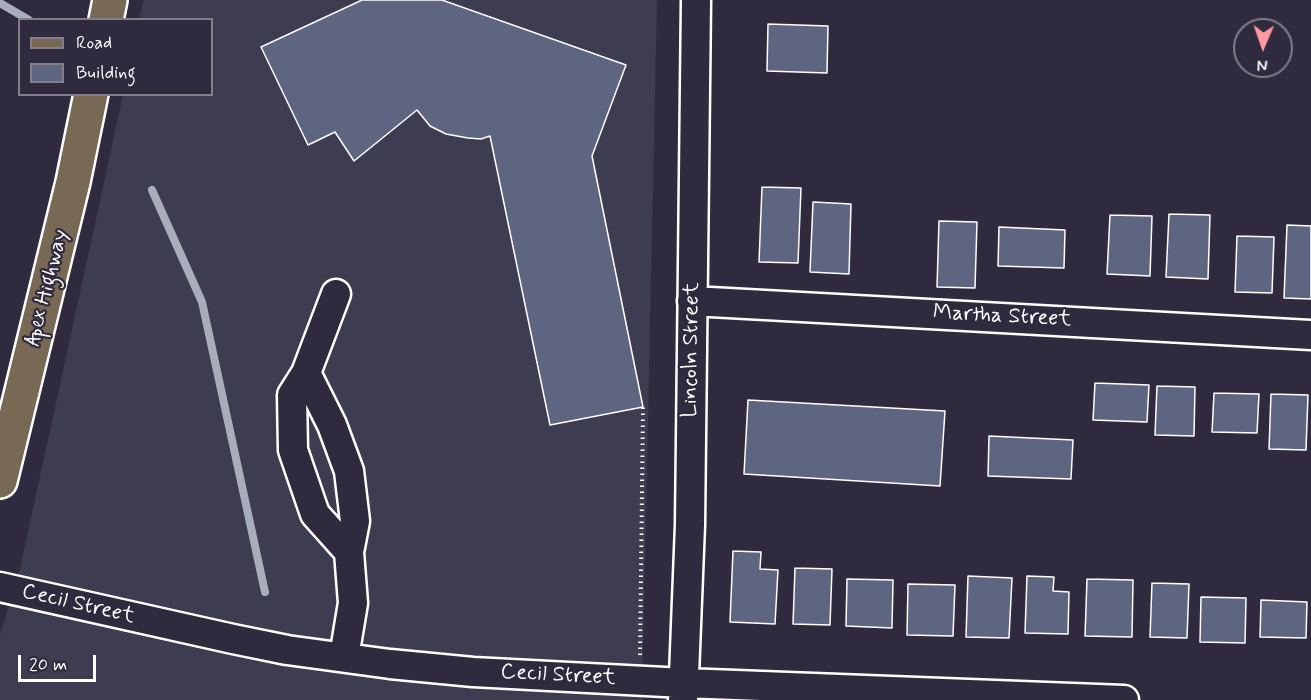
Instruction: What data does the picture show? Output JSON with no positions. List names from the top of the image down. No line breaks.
{"streets":{"main road":["Apex Highway"],"street":["Martha Street","Lincoln Street","Cecil Street"]},"crossings":[["Martha Street","Lincoln Street"],["Lincoln Street","Cecil Street"]],"legend":["Road","Building"],"scale_bar":"20 m","north":"bottom"}
